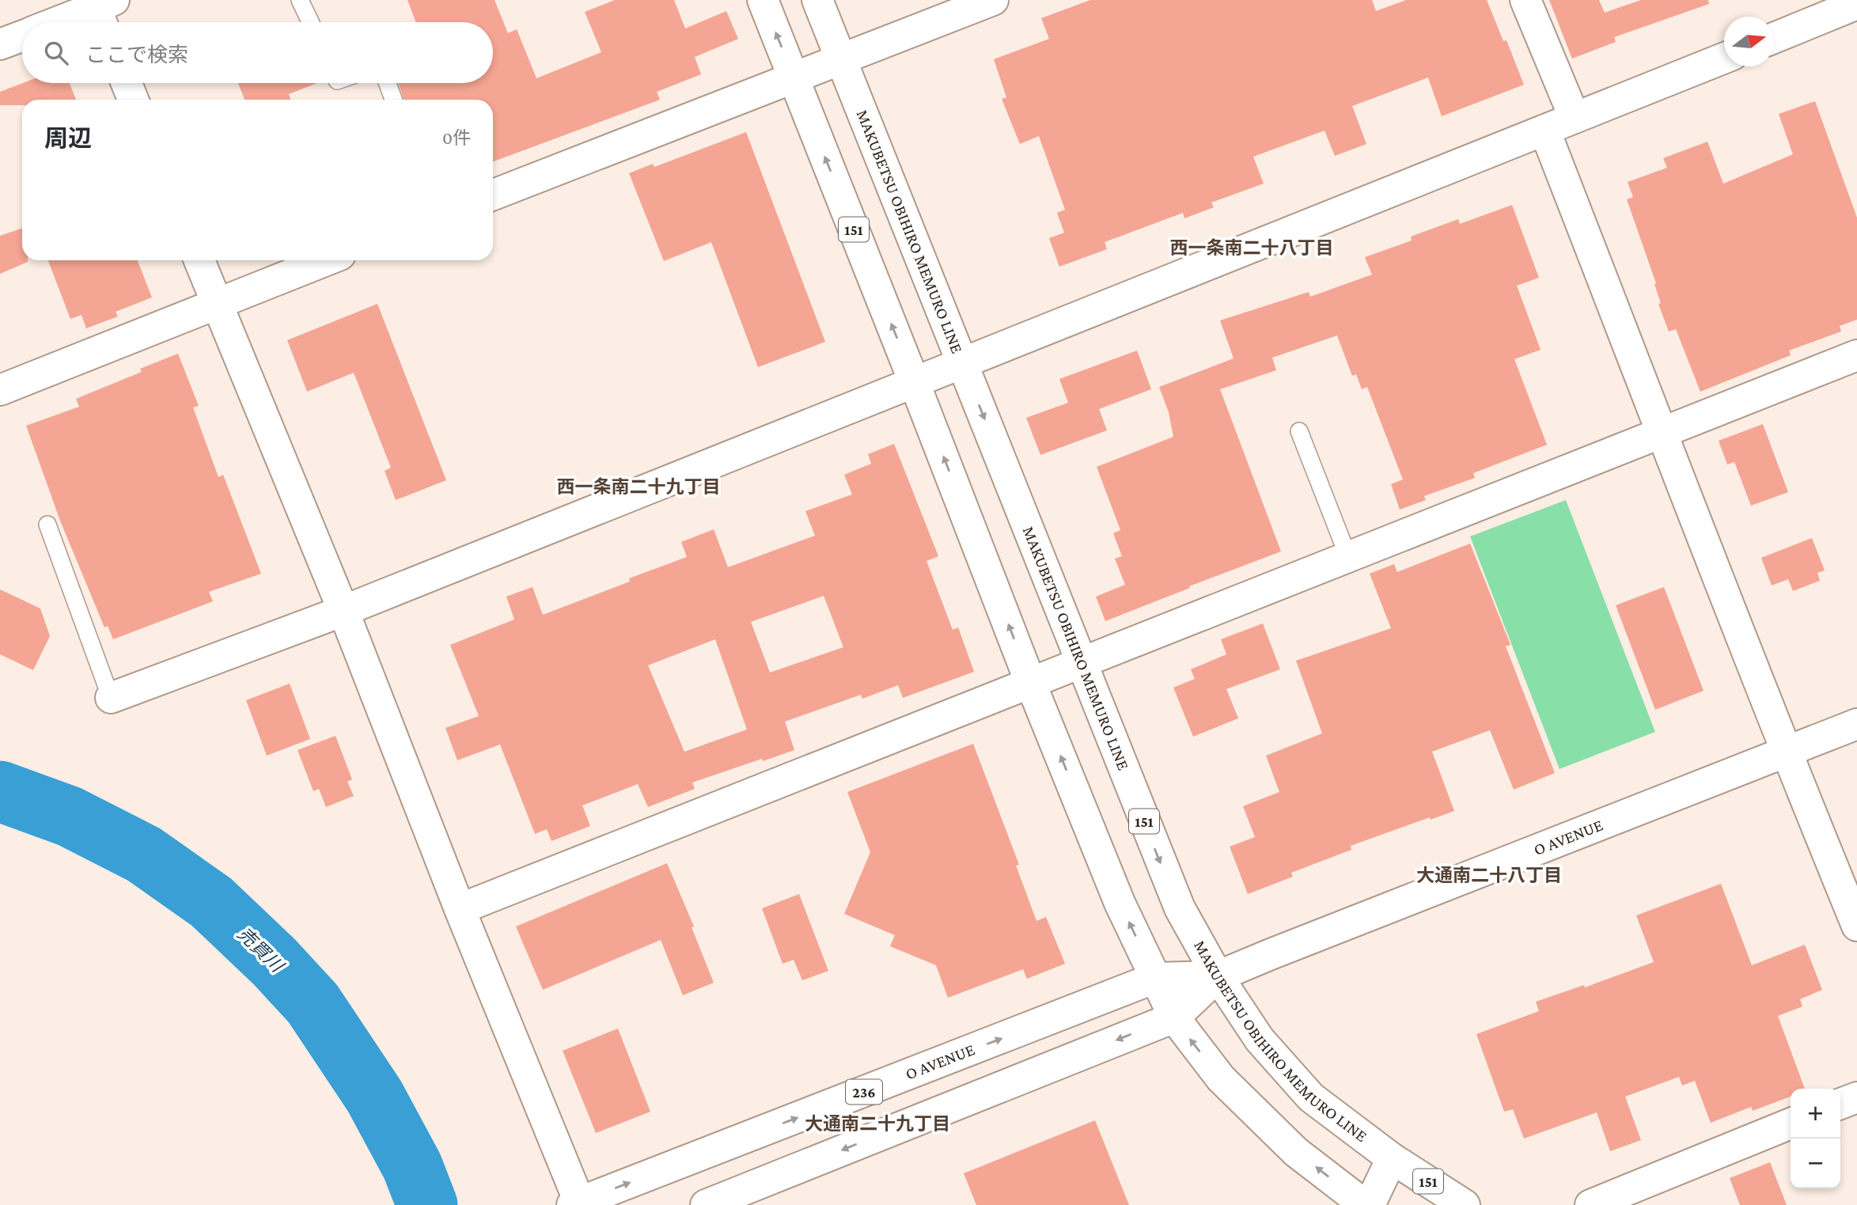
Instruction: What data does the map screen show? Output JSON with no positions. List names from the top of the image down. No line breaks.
{"streets":{"main road":["151","MAKUBETSU OBIHIRO MEMURO LINE","O AVENUE","236"]},"crossings":[["151","O AVENUE"],["MAKUBETSU OBIHIRO MEMURO LINE","O AVENUE"]],"districts":["西一条南二十八丁目","西一条南二十九丁目","大通南二十八丁目","大通南二十九丁目"],"water":["売買川"],"north":"right","page":{"search":"ここで検索","heading":["周辺","0件"],"map_buttons":["+","−"]}}
